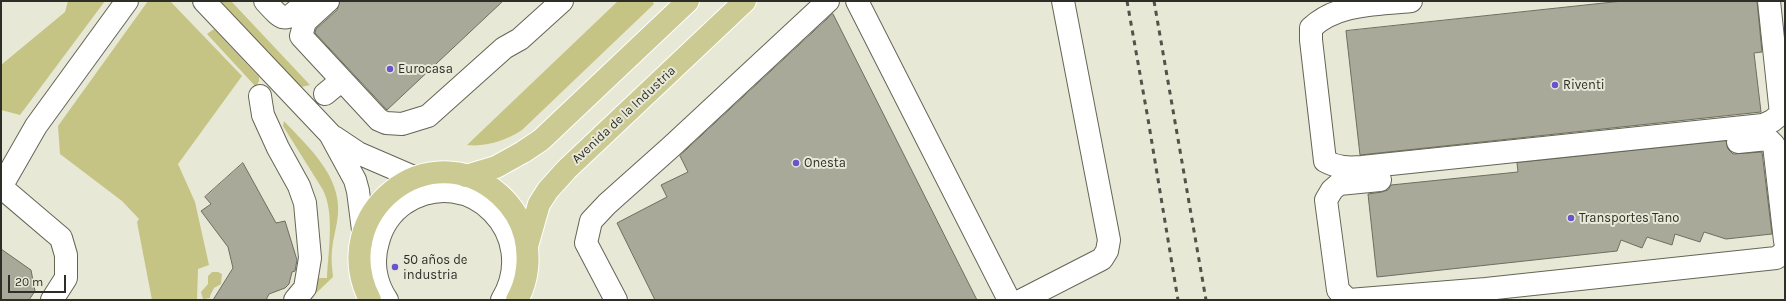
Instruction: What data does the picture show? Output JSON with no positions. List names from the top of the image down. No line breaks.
{"streets":{"main road":["Avenida de la Industria"]},"places":["Eurocasa","Riventi","Onesta","Transportes Tano","50 años de industria"],"scale_bar":"20 m"}
